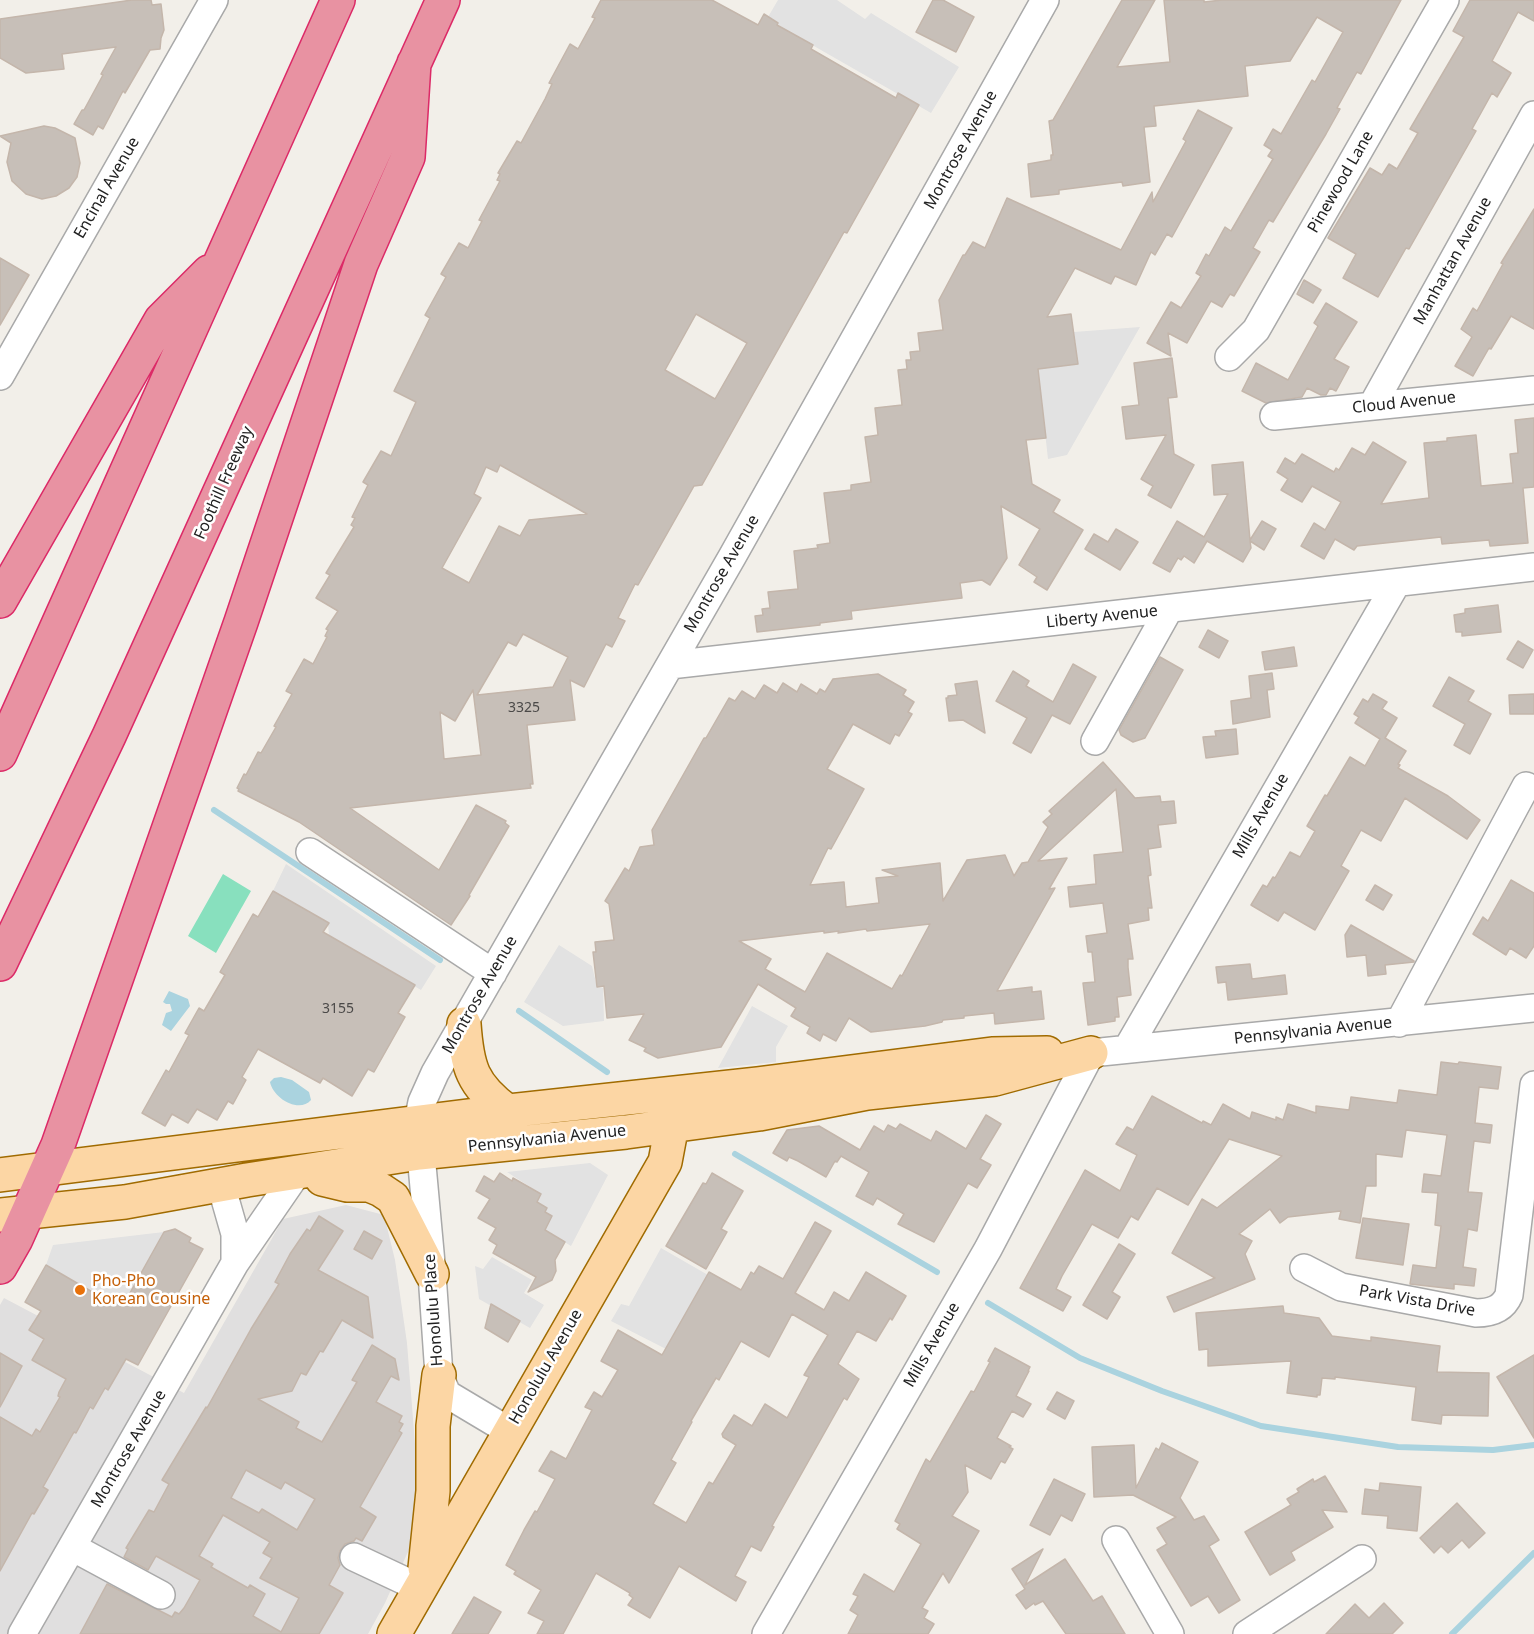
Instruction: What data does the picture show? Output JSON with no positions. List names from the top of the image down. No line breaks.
{"streets":{"highway":["Foothill Freeway"],"main road":["Pennsylvania Avenue","Honolulu Avenue"],"street":["Montrose Avenue","Pinewood Lane","Encinal Avenue","Manhattan Avenue","Cloud Avenue","Liberty Avenue","Mills Avenue","Park Vista Drive","Honolulu Place"]},"crossings":[["Montrose Avenue","Liberty Avenue"],["Montrose Avenue","Pennsylvania Avenue"],["Montrose Avenue","Honolulu Place"],["Manhattan Avenue","Cloud Avenue"],["Liberty Avenue","Mills Avenue"],["Mills Avenue","Pennsylvania Avenue"],["Pennsylvania Avenue","Honolulu Place"],["Pennsylvania Avenue","Honolulu Avenue"],["Honolulu Place","Honolulu Avenue"]],"places":["Pho-Pho Korean Cousine"],"house_numbers":["3325","3155"]}
